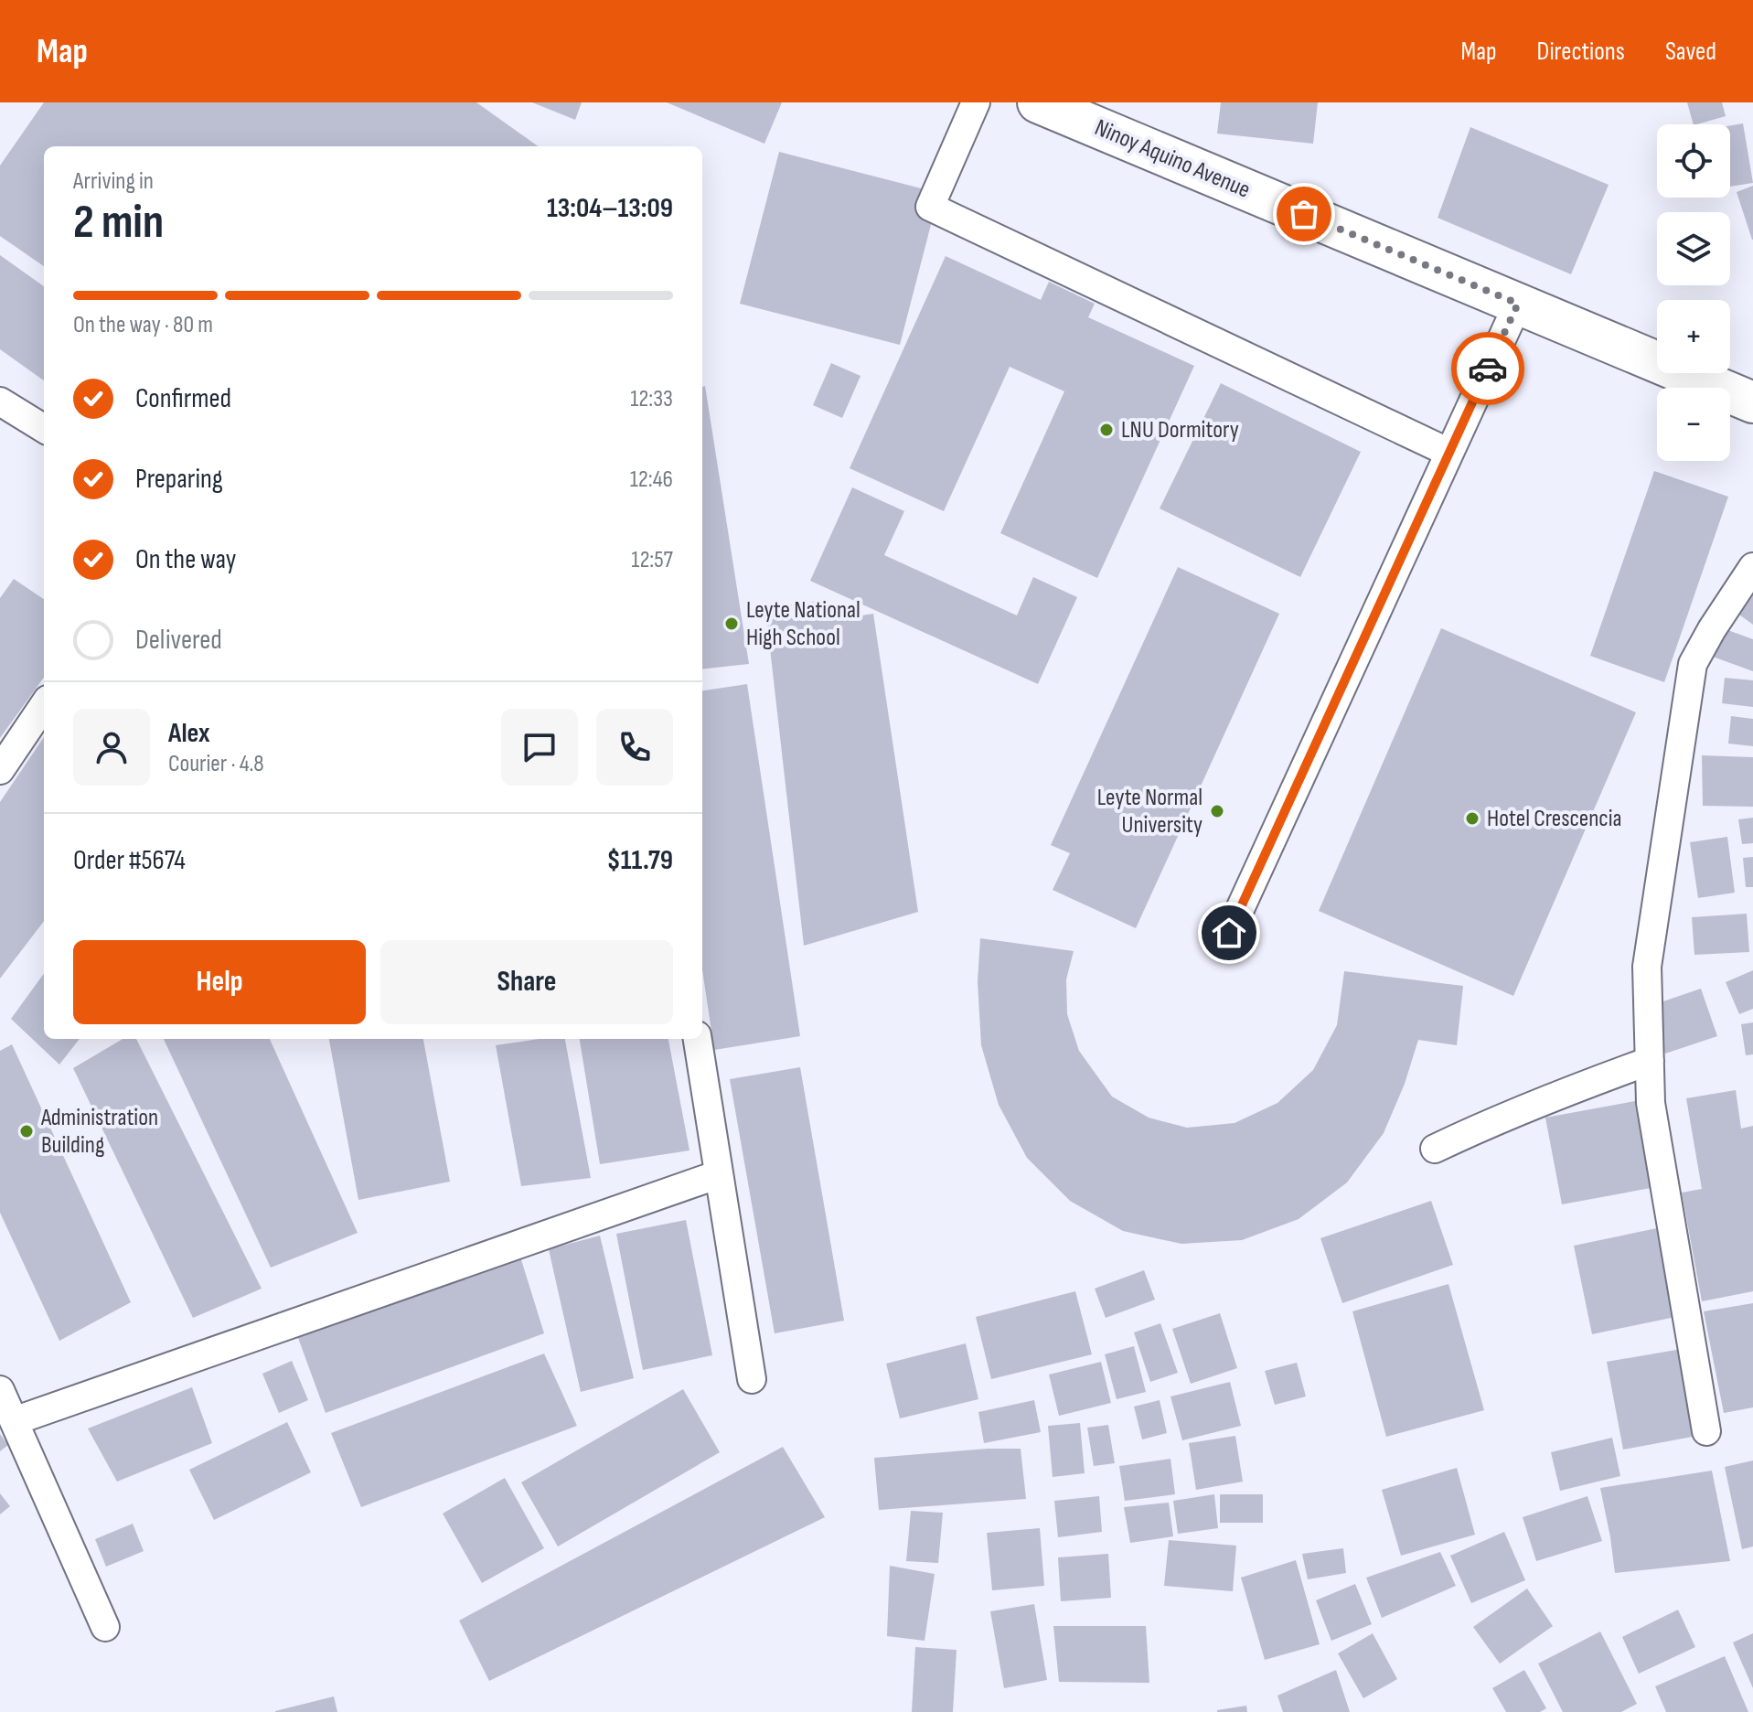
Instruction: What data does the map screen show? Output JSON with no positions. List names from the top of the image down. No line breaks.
{"streets":{"main road":["Ninoy Aquino Avenue"]},"places":["LNU Dormitory","Leyte National High School","Leyte Normal University","Hotel Crescencia","Administration Building"],"page":{"header":"Map","nav":["Map","Directions","Saved"],"map_buttons":["+","−"],"heading":["2 min","Arriving in","13:04–13:09"],"panel":["Alex","Courier · 4.8","Order #5674","$11.79"],"bar":"On the way · 80 m","list":[["Confirmed","12:33"],["Preparing","12:46"],["On the way","12:57"],"Delivered"],"buttons":["Help","Share"]}}
